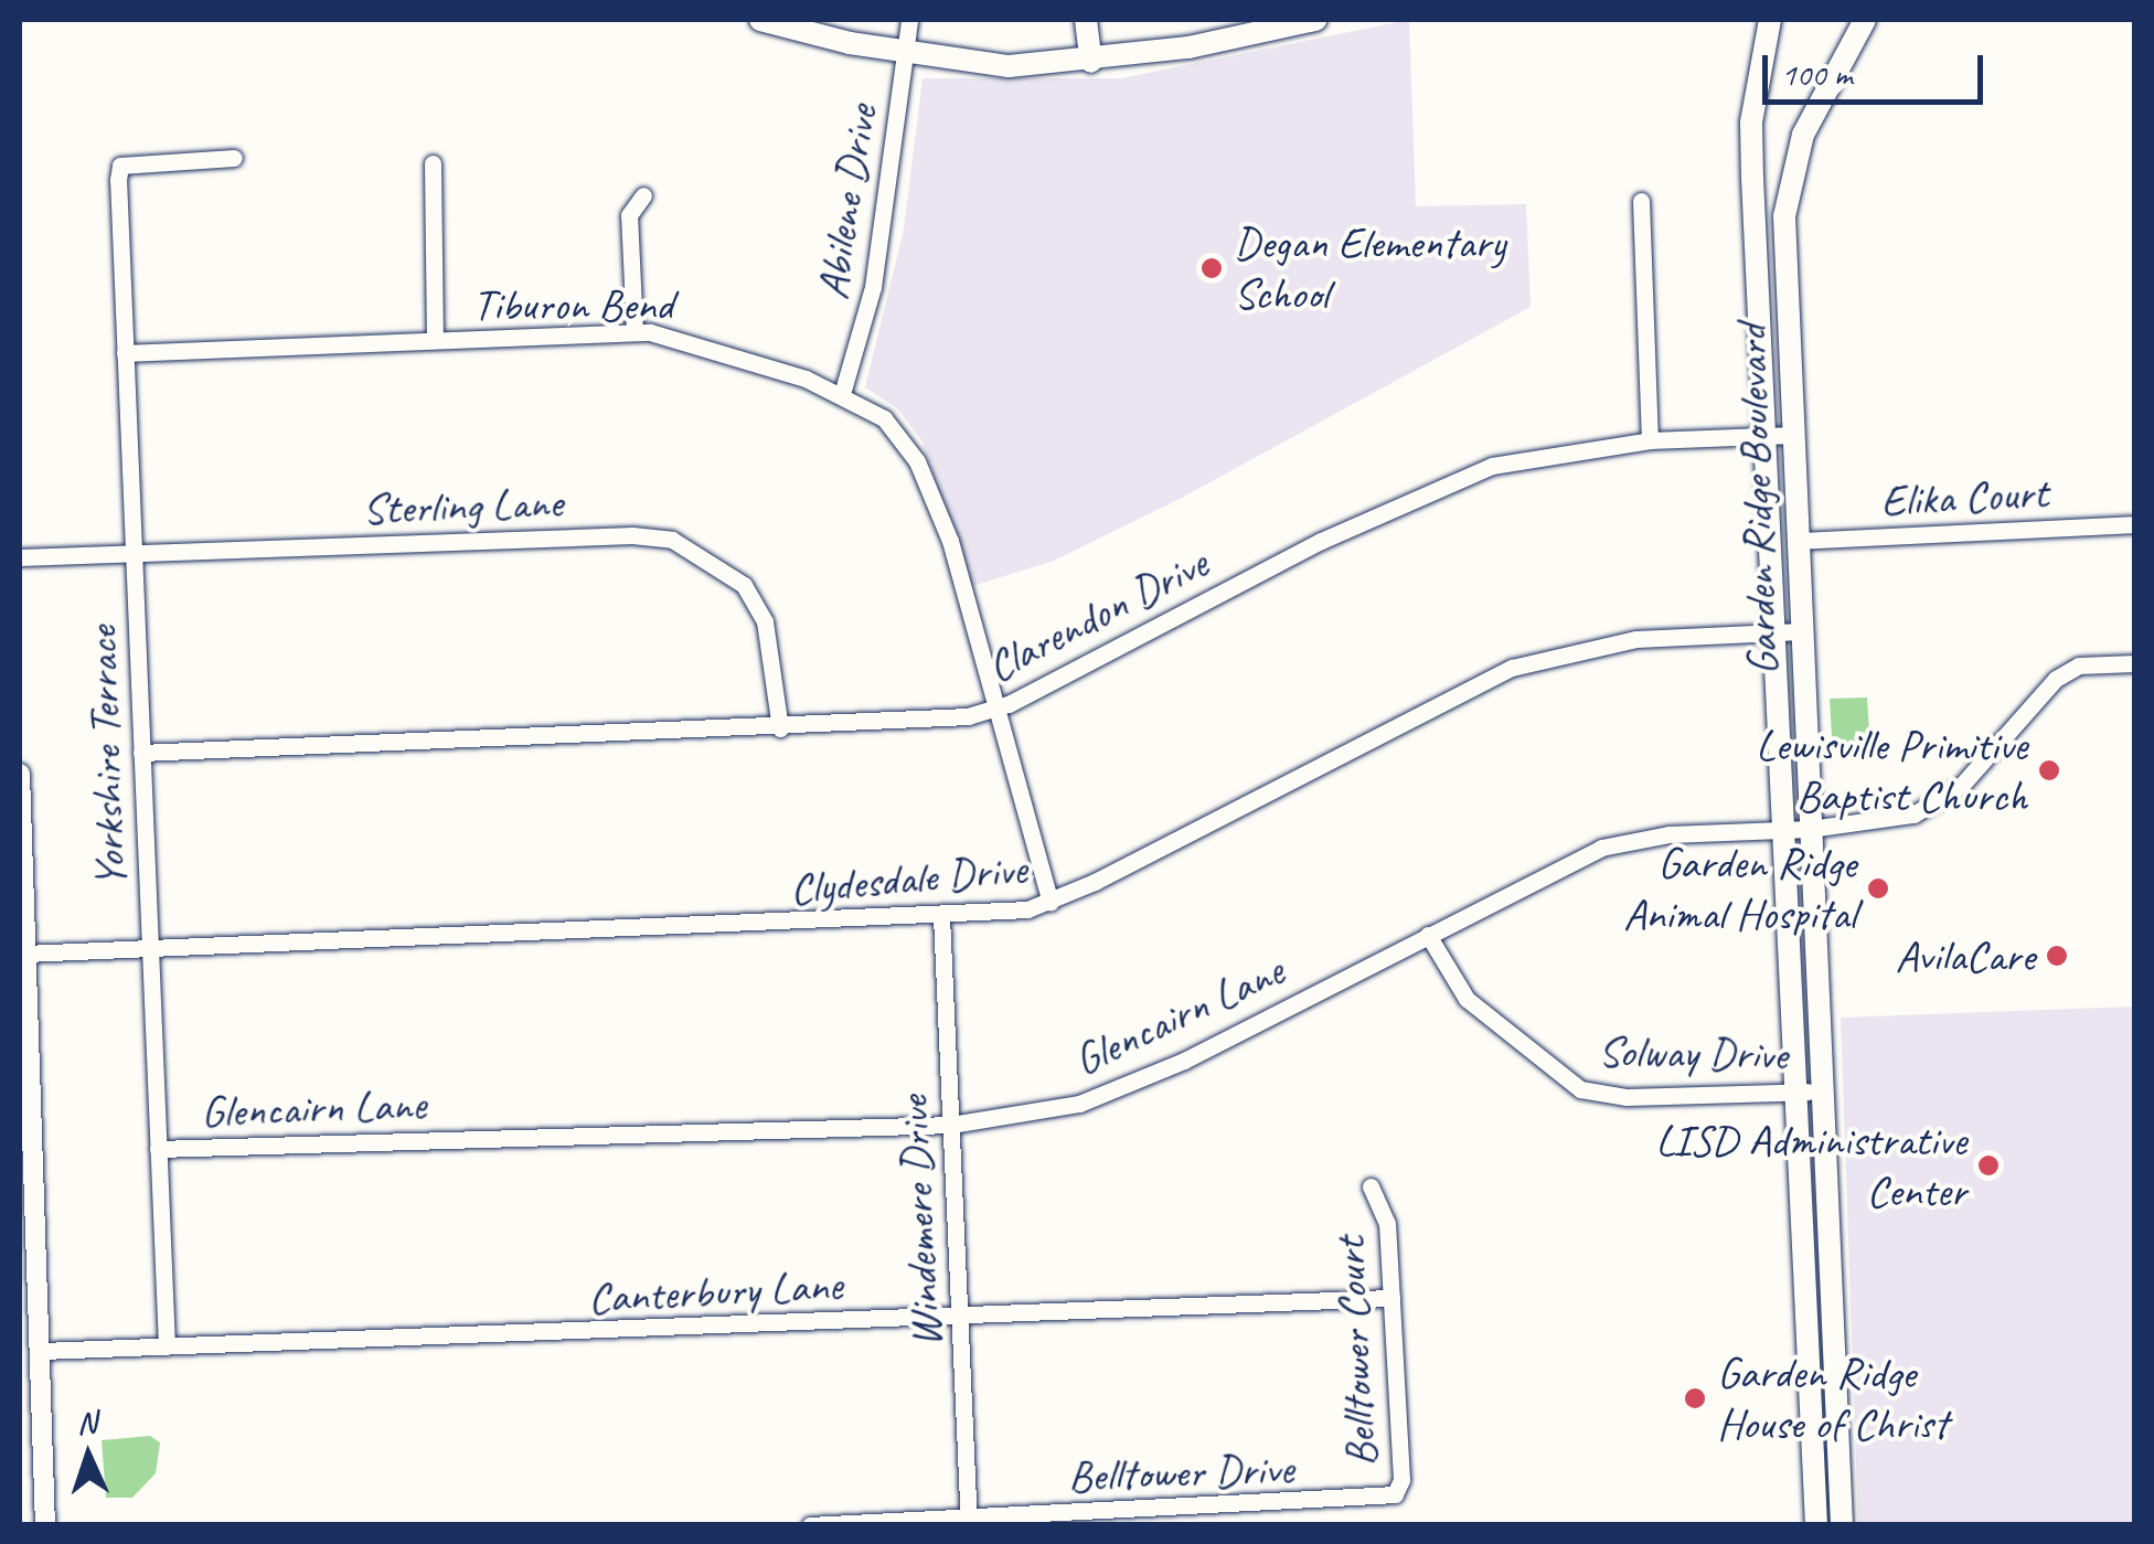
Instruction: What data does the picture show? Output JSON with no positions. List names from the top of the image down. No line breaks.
{"streets":{"main road":["Garden Ridge Boulevard"],"street":["Abilene Drive","Tiburon Bend","Elika Court","Sterling Lane","Clarendon Drive","Yorkshire Terrace","Clydesdale Drive","Glencairn Lane","Solway Drive","Windemere Drive","Canterbury Lane","Belltower Court","Belltower Drive"]},"crossings":[["Abilene Drive","Tiburon Bend"],["Tiburon Bend","Clarendon Drive"],["Tiburon Bend","Yorkshire Terrace"],["Tiburon Bend","Clydesdale Drive"],["Elika Court","Garden Ridge Boulevard"],["Garden Ridge Boulevard","Clarendon Drive"],["Garden Ridge Boulevard","Clydesdale Drive"],["Garden Ridge Boulevard","Glencairn Lane"],["Garden Ridge Boulevard","Solway Drive"],["Sterling Lane","Clarendon Drive"],["Sterling Lane","Yorkshire Terrace"],["Clarendon Drive","Yorkshire Terrace"],["Yorkshire Terrace","Clydesdale Drive"],["Yorkshire Terrace","Glencairn Lane"],["Yorkshire Terrace","Canterbury Lane"],["Clydesdale Drive","Windemere Drive"],["Glencairn Lane","Solway Drive"],["Glencairn Lane","Windemere Drive"],["Windemere Drive","Canterbury Lane"],["Windemere Drive","Belltower Drive"],["Canterbury Lane","Belltower Court"],["Belltower Court","Belltower Drive"]],"places":["Degan Elementary School","Lewisville Primitive Baptist Church","Garden Ridge Animal Hospital","AvilaCare","LISD Administrative Center","Garden Ridge House of Christ"],"scale_bar":"100 m","north":"top"}
